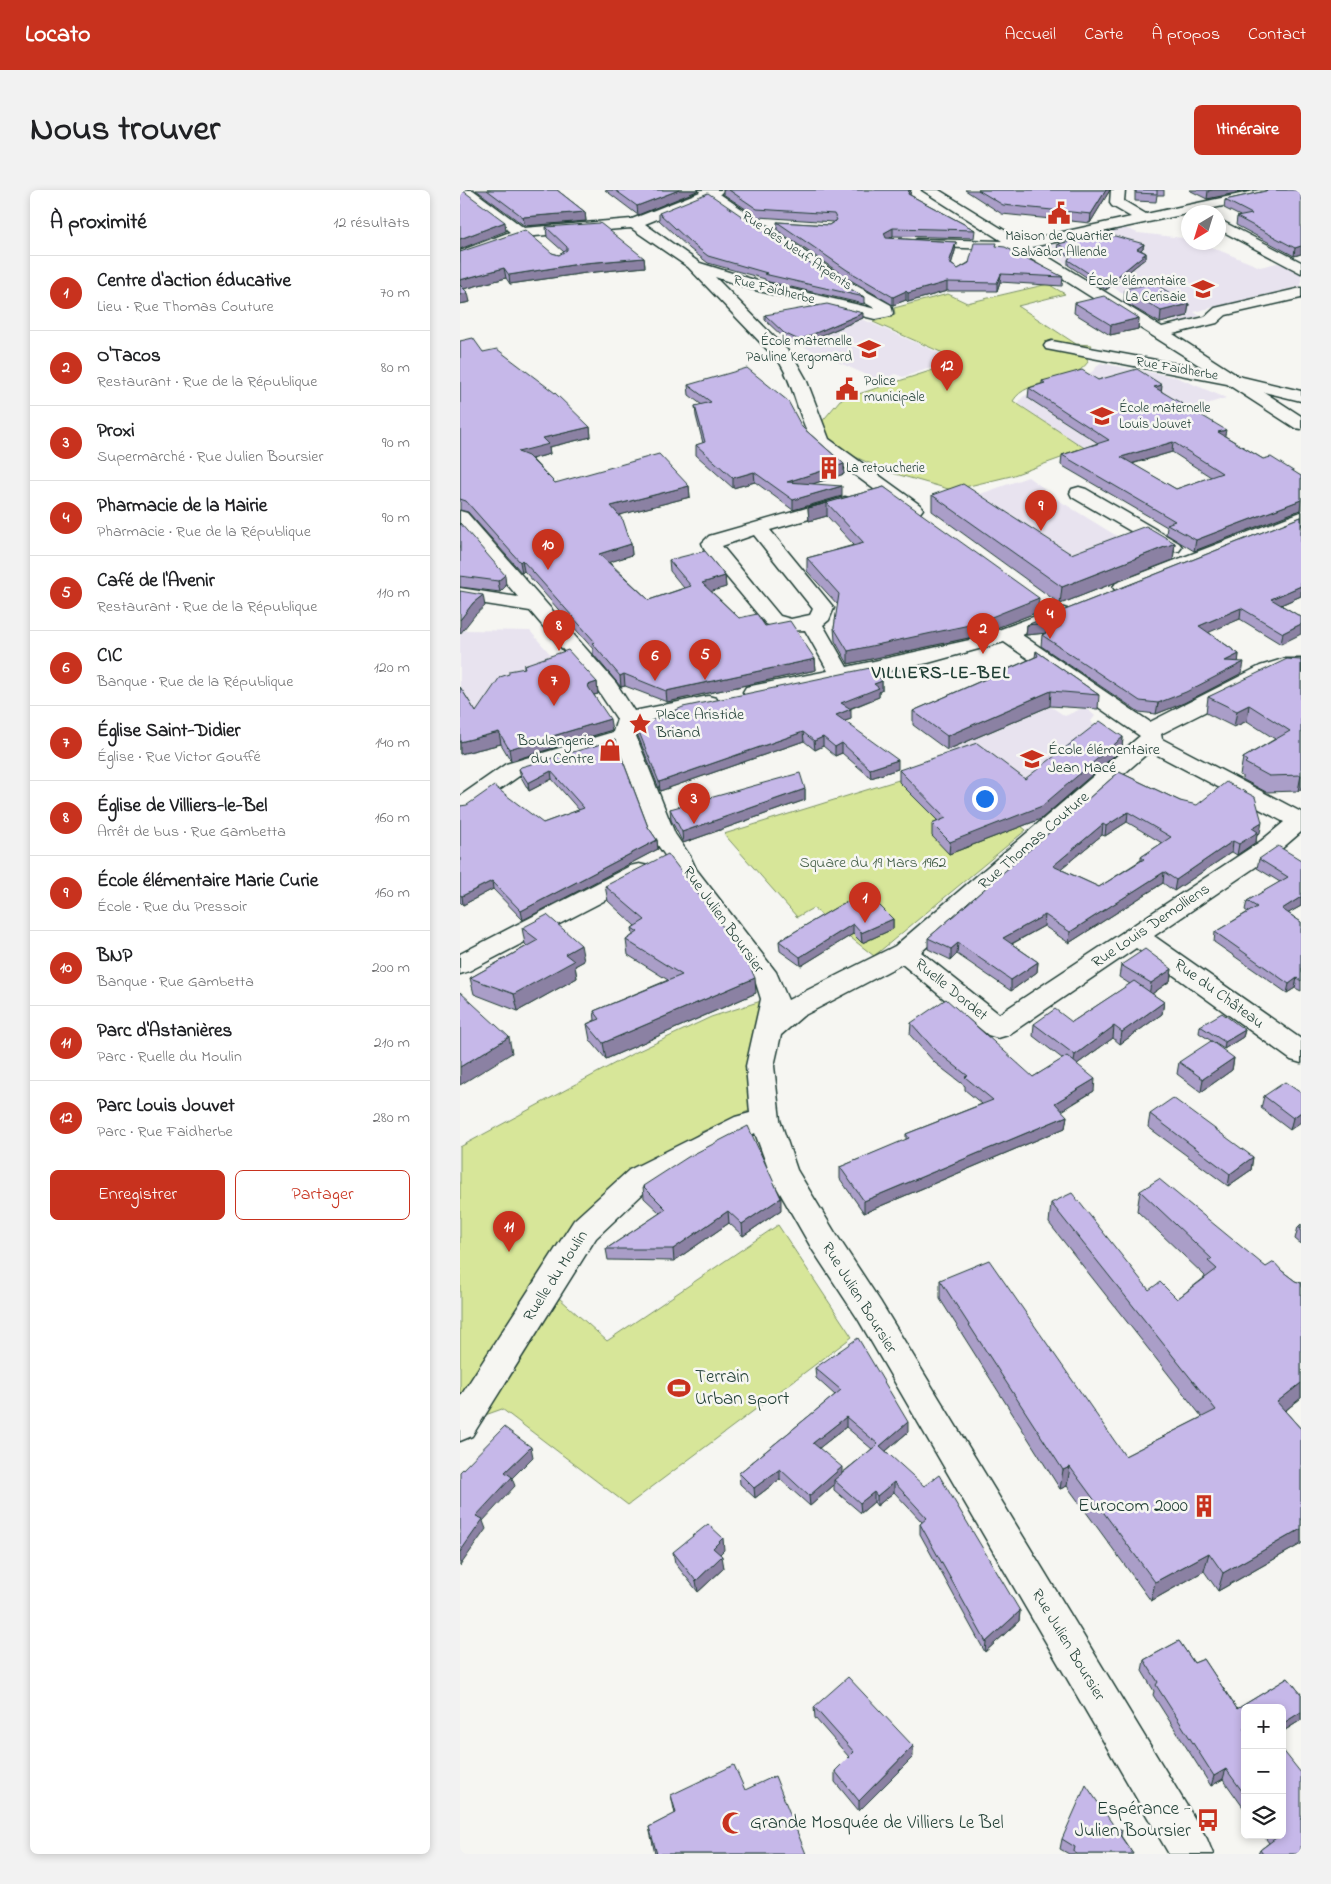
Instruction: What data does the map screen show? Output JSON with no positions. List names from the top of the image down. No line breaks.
{"streets":{"street":["Rue des Neuf Arpents","Rue Faidherbe","Rue Thomas Couture","Rue Julien Boursier","Rue Louis Demolliens","Ruelle Dordet","Rue du Château","Ruelle du Moulin"]},"crossings":[["Rue des Neuf Arpents","Rue Faidherbe"],["Rue Thomas Couture","Rue Julien Boursier"],["Rue Thomas Couture","Ruelle Dordet"],["Rue Julien Boursier","Ruelle du Moulin"],["Rue Louis Demolliens","Ruelle Dordet"],["Rue Louis Demolliens","Rue du Château"]],"districts":["VILLIERS-LE-BEL"],"parks":["Square du 19 Mars 1962"],"places":{"public building":["Maison de Quartier Salvador Allende","Police municipale"],"school or university":["École élémentaire La Cerisaie","École maternelle Pauline Kergomard","École maternelle Louis Jouvet","École élémentaire Jean Macé"],"building":["La retoucherie","Eurocom 2000"],"place":["Place Aristide Briand"],"shop":["Boulangerie du Centre"],"sports":["Terrain Urban sport"],"bus stop":["Espérance - Julien Boursier"],"mosque":["Grande Mosquée de Villiers Le Bel"]},"north":"bottom left","page":{"header":"Locato","nav":["Accueil","Carte","À propos","Contact"],"title":"Nous trouver","buttons":["Itinéraire",["Enregistrer","Partager"]],"heading":["À proximité","12 résultats"],"list":[{"mark":"1","name":"Centre d'action éducative","note":"Lieu · Rue Thomas Couture","value":"70 m"},{"mark":"2","name":"O'Tacos","note":"Restaurant · Rue de la République","value":"80 m"},{"mark":"3","name":"Proxi","note":"Supermarché · Rue Julien Boursier","value":"90 m"},{"mark":"4","name":"Pharmacie de la Mairie","note":"Pharmacie · Rue de la République","value":"90 m"},{"mark":"5","name":"Café de l'Avenir","note":"Restaurant · Rue de la République","value":"110 m"},{"mark":"6","name":"CIC","note":"Banque · Rue de la République","value":"120 m"},{"mark":"7","name":"Église Saint-Didier","note":"Église · Rue Victor Gouffé","value":"140 m"},{"mark":"8","name":"Église de Villiers-le-Bel","note":"Arrêt de bus · Rue Gambetta","value":"160 m"},{"mark":"9","name":"École élémentaire Marie Curie","note":"École · Rue du Pressoir","value":"160 m"},{"mark":"10","name":"BNP","note":"Banque · Rue Gambetta","value":"200 m"},{"mark":"11","name":"Parc d'Astanières","note":"Parc · Ruelle du Moulin","value":"210 m"},{"mark":"12","name":"Parc Louis Jouvet","note":"Parc · Rue Faidherbe","value":"280 m"}],"pins":["12","9","10","4","8","2","5","6","7","3","1","11"],"map_buttons":["+","−"]}}
